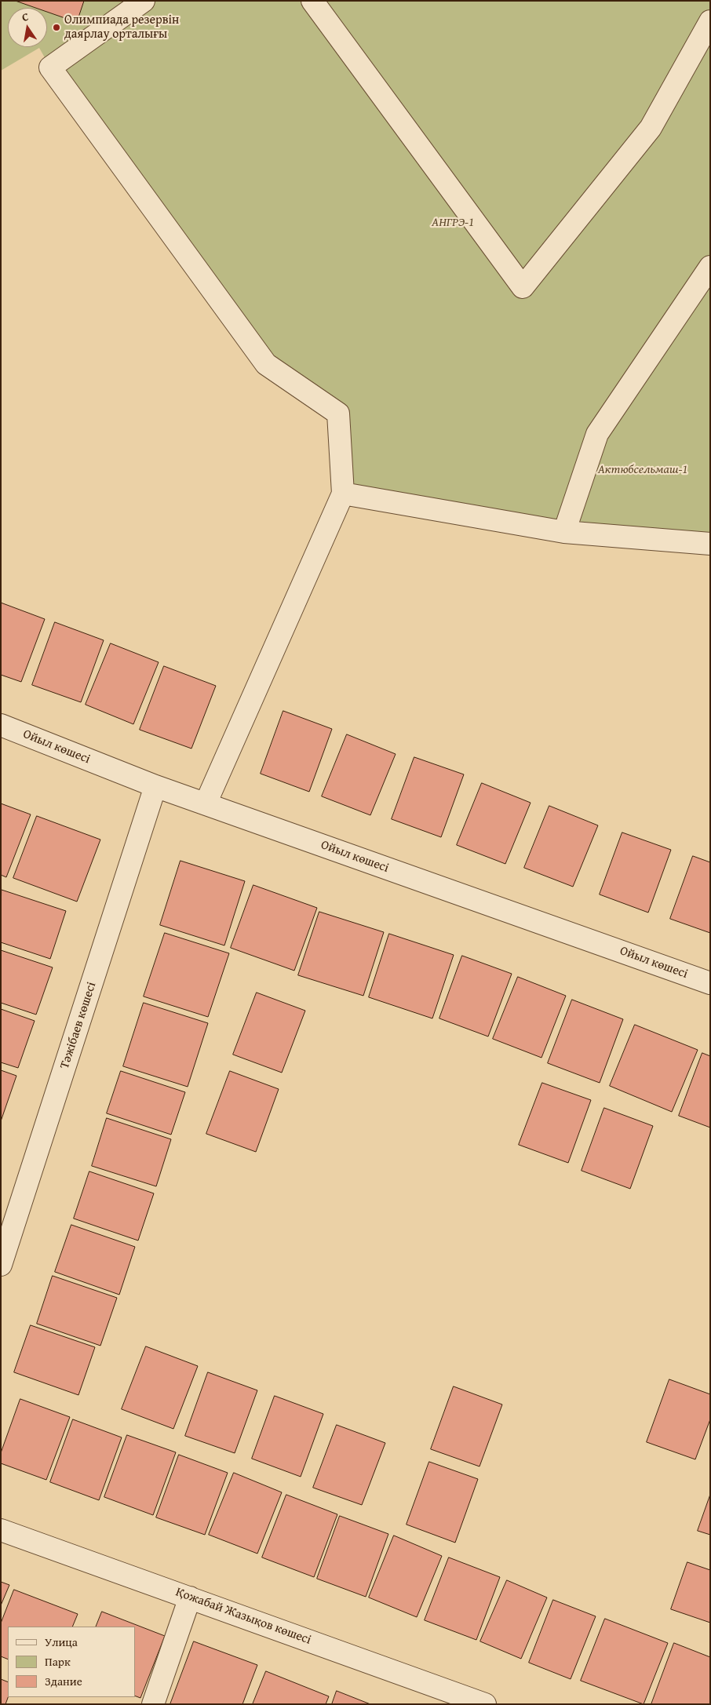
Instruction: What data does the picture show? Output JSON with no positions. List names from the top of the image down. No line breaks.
{"streets":{"street":["Ойыл көшесі","Тәжібаев көшесі","Қожабай Жазықов көшесі"]},"crossings":[["Ойыл көшесі","Тәжібаев көшесі"]],"parks":["АНГРЭ-1","Актюбсельмаш-1"],"places":["Олимпиада резервін даярлау орталығы"],"legend":["Улица","Парк","Здание"],"north":"top"}
